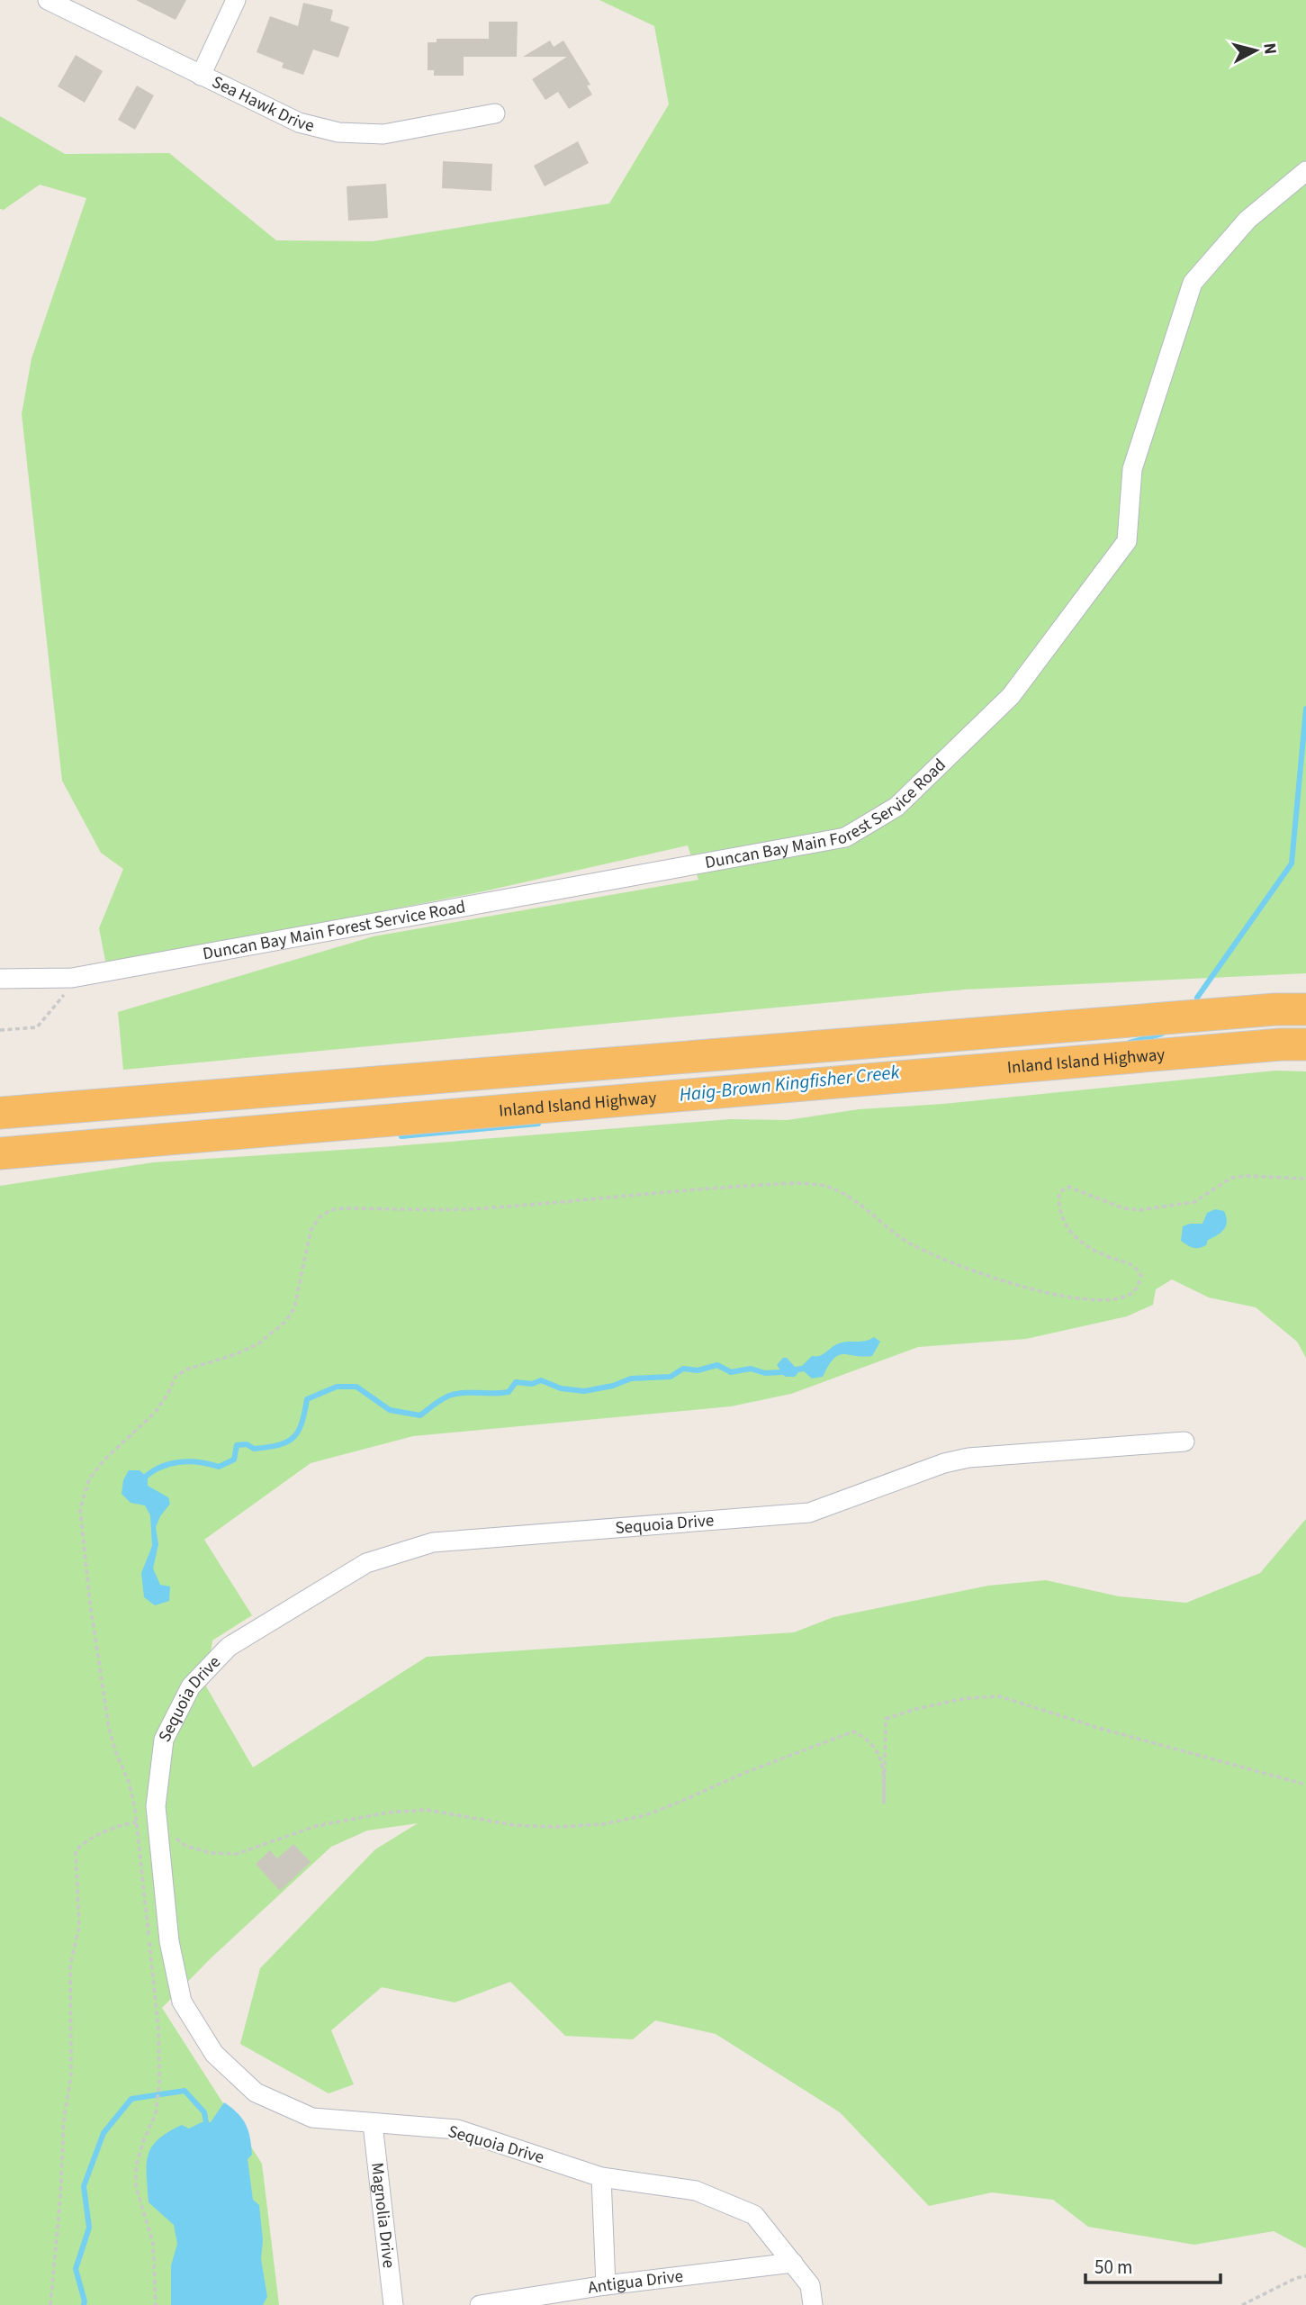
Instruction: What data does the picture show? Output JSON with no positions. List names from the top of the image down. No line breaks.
{"streets":{"highway":["Inland Island Highway"],"street":["Sea Hawk Drive","Duncan Bay Main Forest Service Road","Sequoia Drive","Magnolia Drive","Antigua Drive"]},"crossings":[["Sequoia Drive","Magnolia Drive"],["Sequoia Drive","Antigua Drive"]],"water":["Haig-Brown Kingfisher Creek"],"scale_bar":"50 m","north":"right"}
